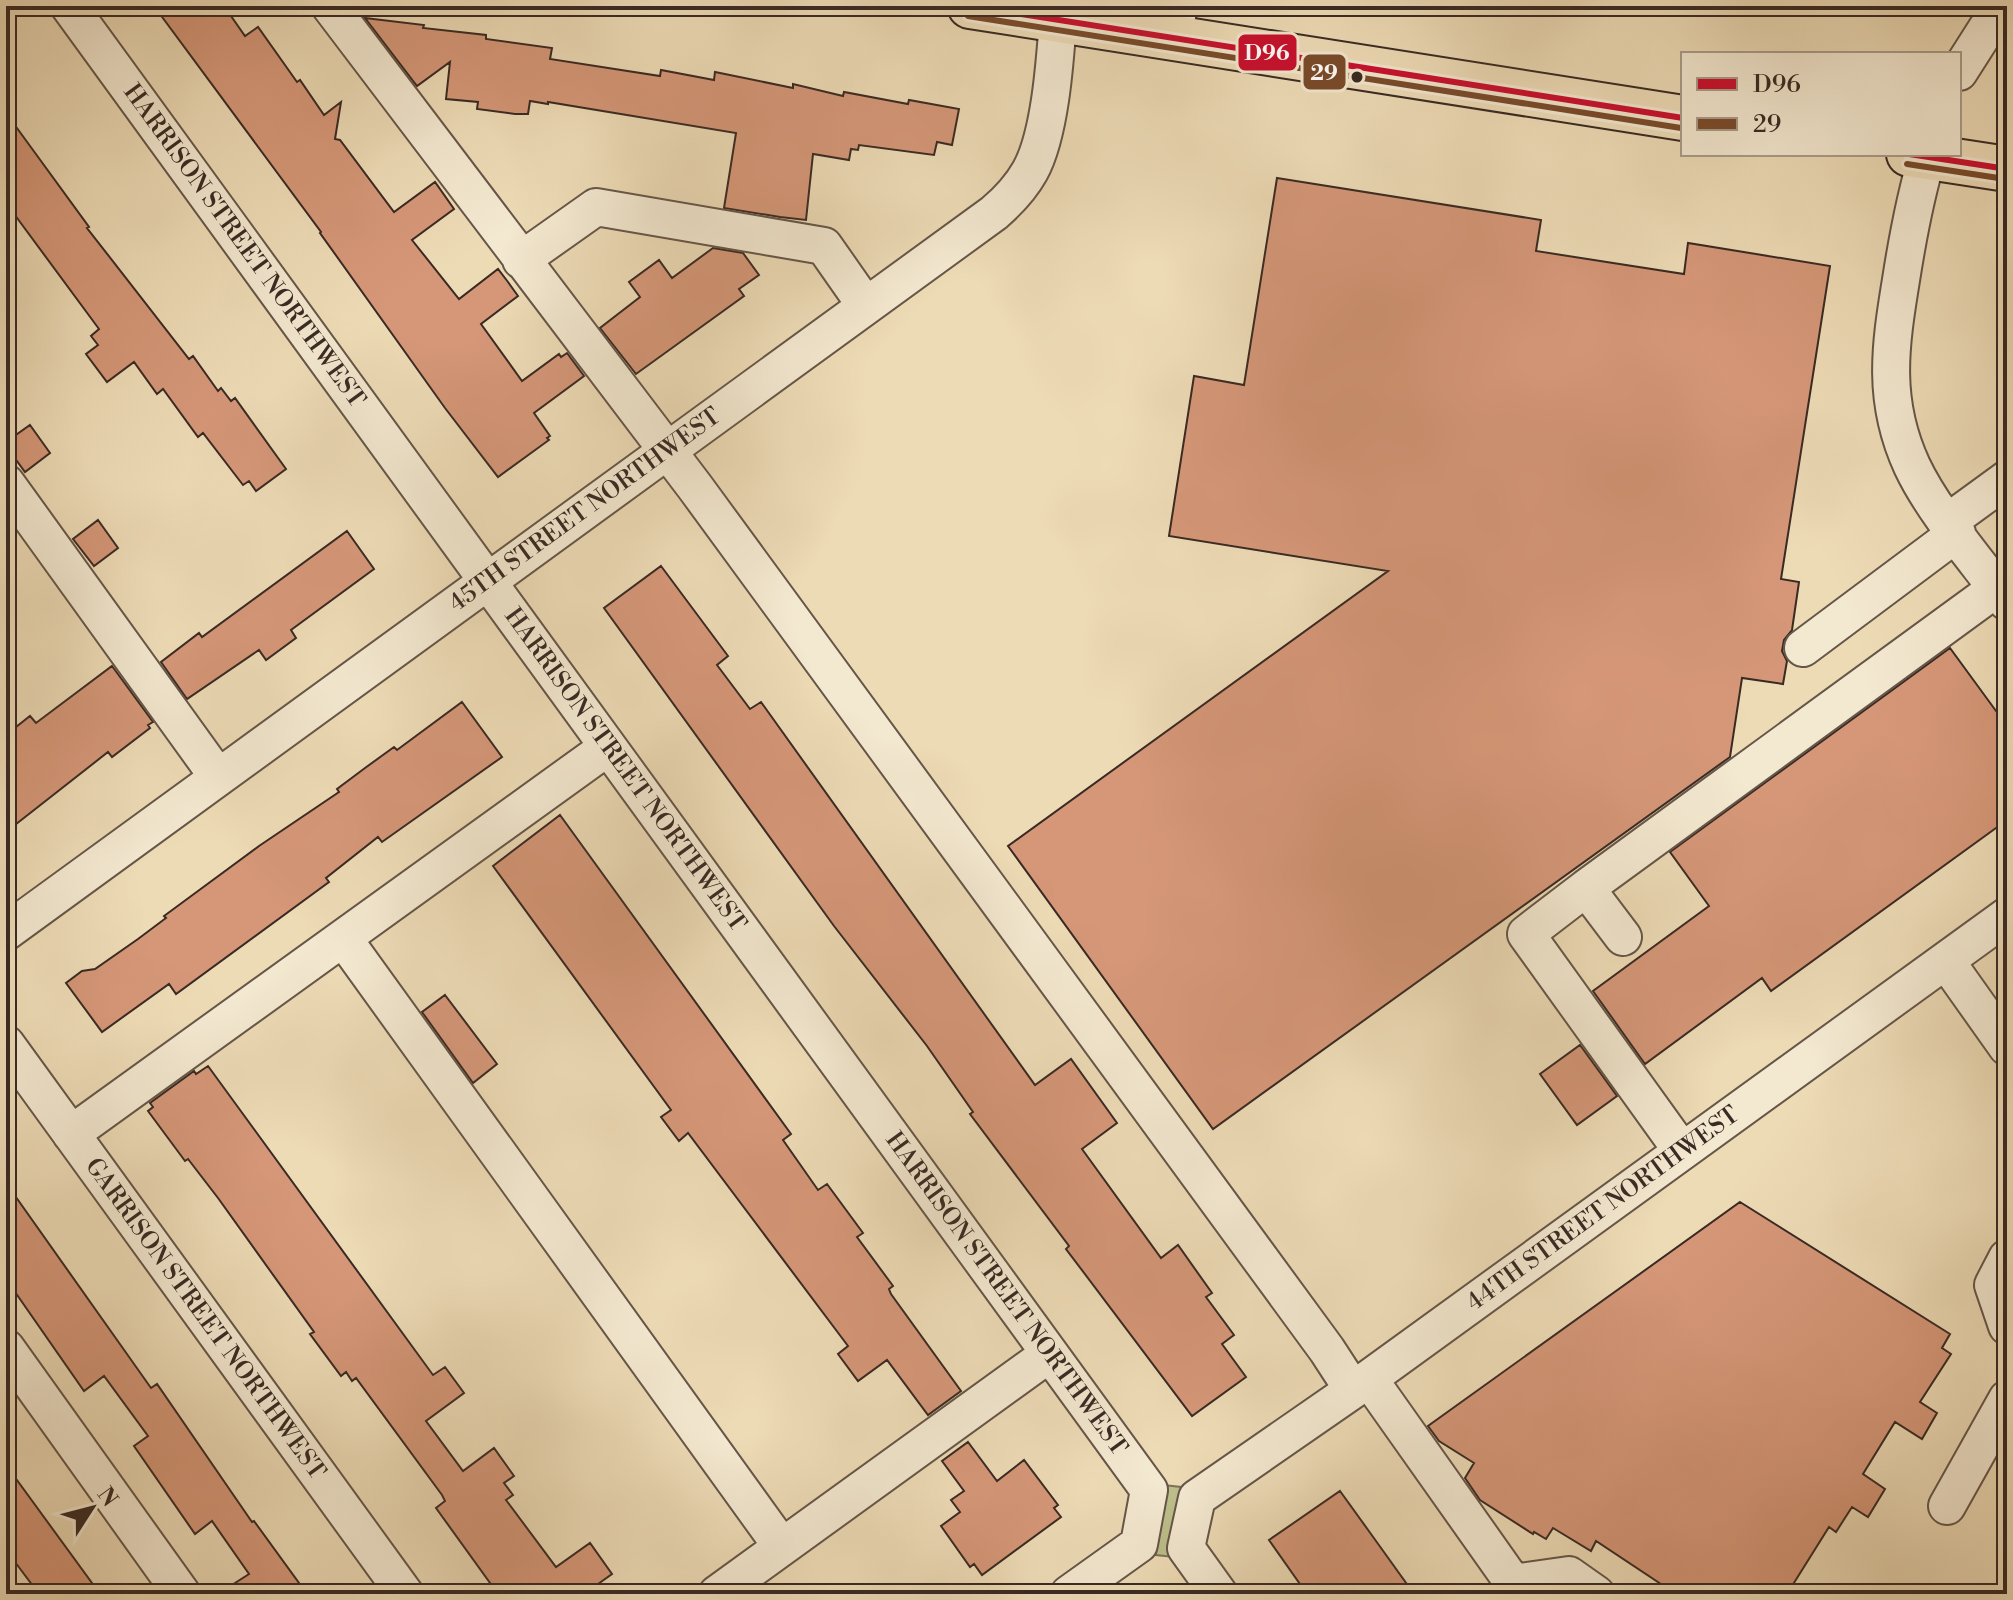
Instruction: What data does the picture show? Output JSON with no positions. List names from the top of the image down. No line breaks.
{"streets":{"street":["HARRISON STREET NORTHWEST","45TH STREET NORTHWEST","44TH STREET NORTHWEST","GARRISON STREET NORTHWEST"]},"crossings":[["HARRISON STREET NORTHWEST","45TH STREET NORTHWEST"]],"lines":["transit line D96","transit line 29"],"legend":["D96","29"],"north":"top right"}
